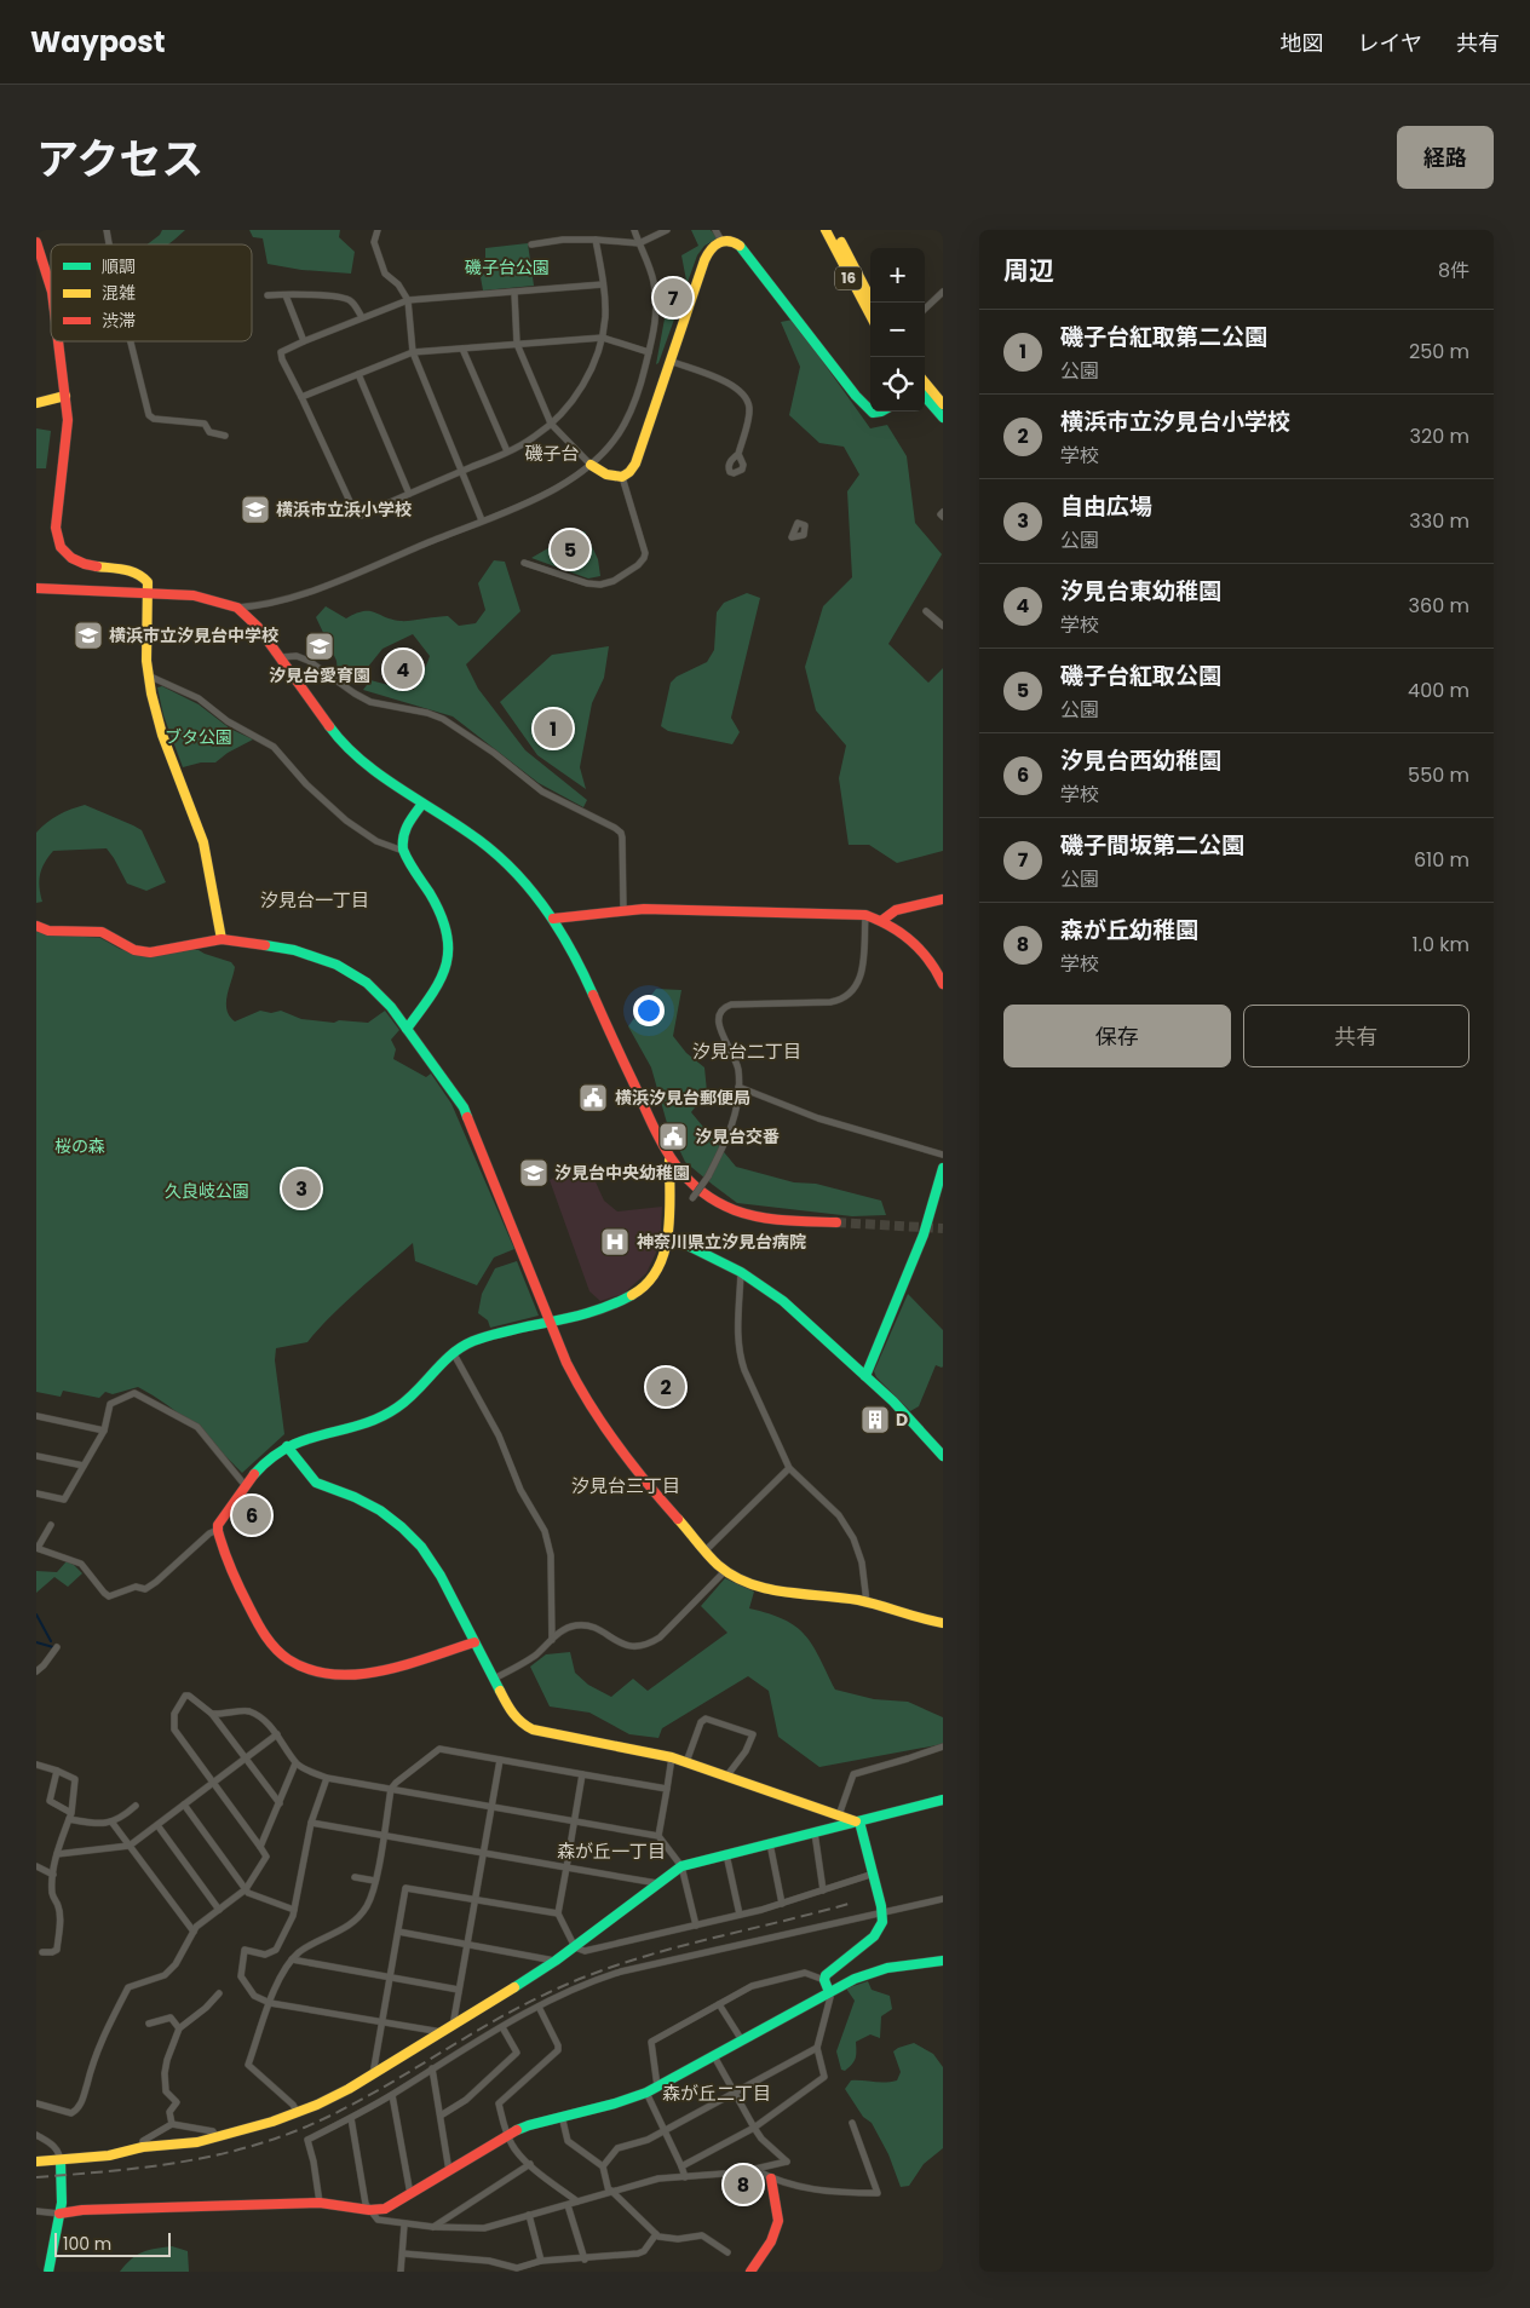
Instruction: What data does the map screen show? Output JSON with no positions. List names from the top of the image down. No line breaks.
{"streets":{"main road":["16"]},"districts":["磯子台","汐見台一丁目","汐見台二丁目","汐見台三丁目","森が丘一丁目","森が丘二丁目"],"parks":["磯子台公園","ブタ公園","桜の森","久良岐公園"],"places":{"school or university":["横浜市立浜小学校","横浜市立汐見台中学校","汐見台愛育園","汐見台中央幼稚園"],"public building":["横浜汐見台郵便局","汐見台交番"],"hospital":["神奈川県立汐見台病院"],"building":["D"]},"legend":["順調","混雑","渋滞"],"scale_bar":"100 m","page":{"header":"Waypost","nav":["地図","レイヤ","共有"],"title":"アクセス","buttons":["経路",["保存","共有"]],"heading":["周辺","8件"],"map_buttons":["+","−"],"pins":["7","5","4","1","3","2","6","8"],"list":[{"mark":"1","name":"磯子台紅取第二公園","note":"公園","value":"250 m"},{"mark":"2","name":"横浜市立汐見台小学校","note":"学校","value":"320 m"},{"mark":"3","name":"自由広場","note":"公園","value":"330 m"},{"mark":"4","name":"汐見台東幼稚園","note":"学校","value":"360 m"},{"mark":"5","name":"磯子台紅取公園","note":"公園","value":"400 m"},{"mark":"6","name":"汐見台西幼稚園","note":"学校","value":"550 m"},{"mark":"7","name":"磯子間坂第二公園","note":"公園","value":"610 m"},{"mark":"8","name":"森が丘幼稚園","note":"学校","value":"1.0 km"}],"scale":"100 m"}}
